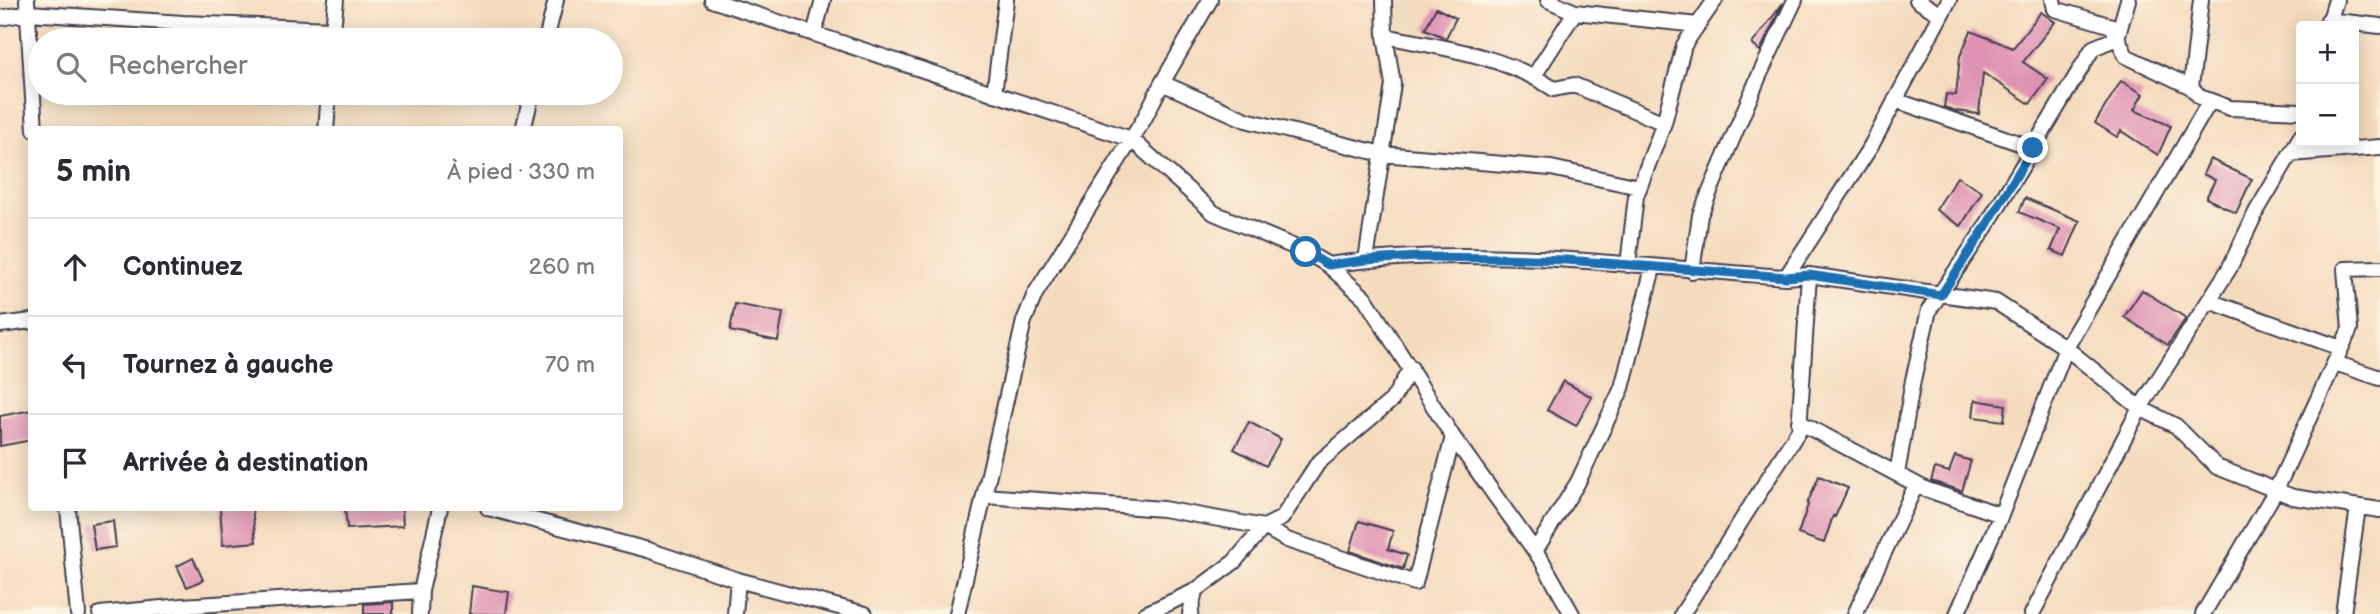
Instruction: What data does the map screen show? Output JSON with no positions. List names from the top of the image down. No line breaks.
{"page":{"map_buttons":["+","−"],"search":"Rechercher","heading":["5 min","À pied · 330 m"],"list":[["Continuez","260 m"],["Tournez à gauche","70 m"],"Arrivée à destination"]}}
